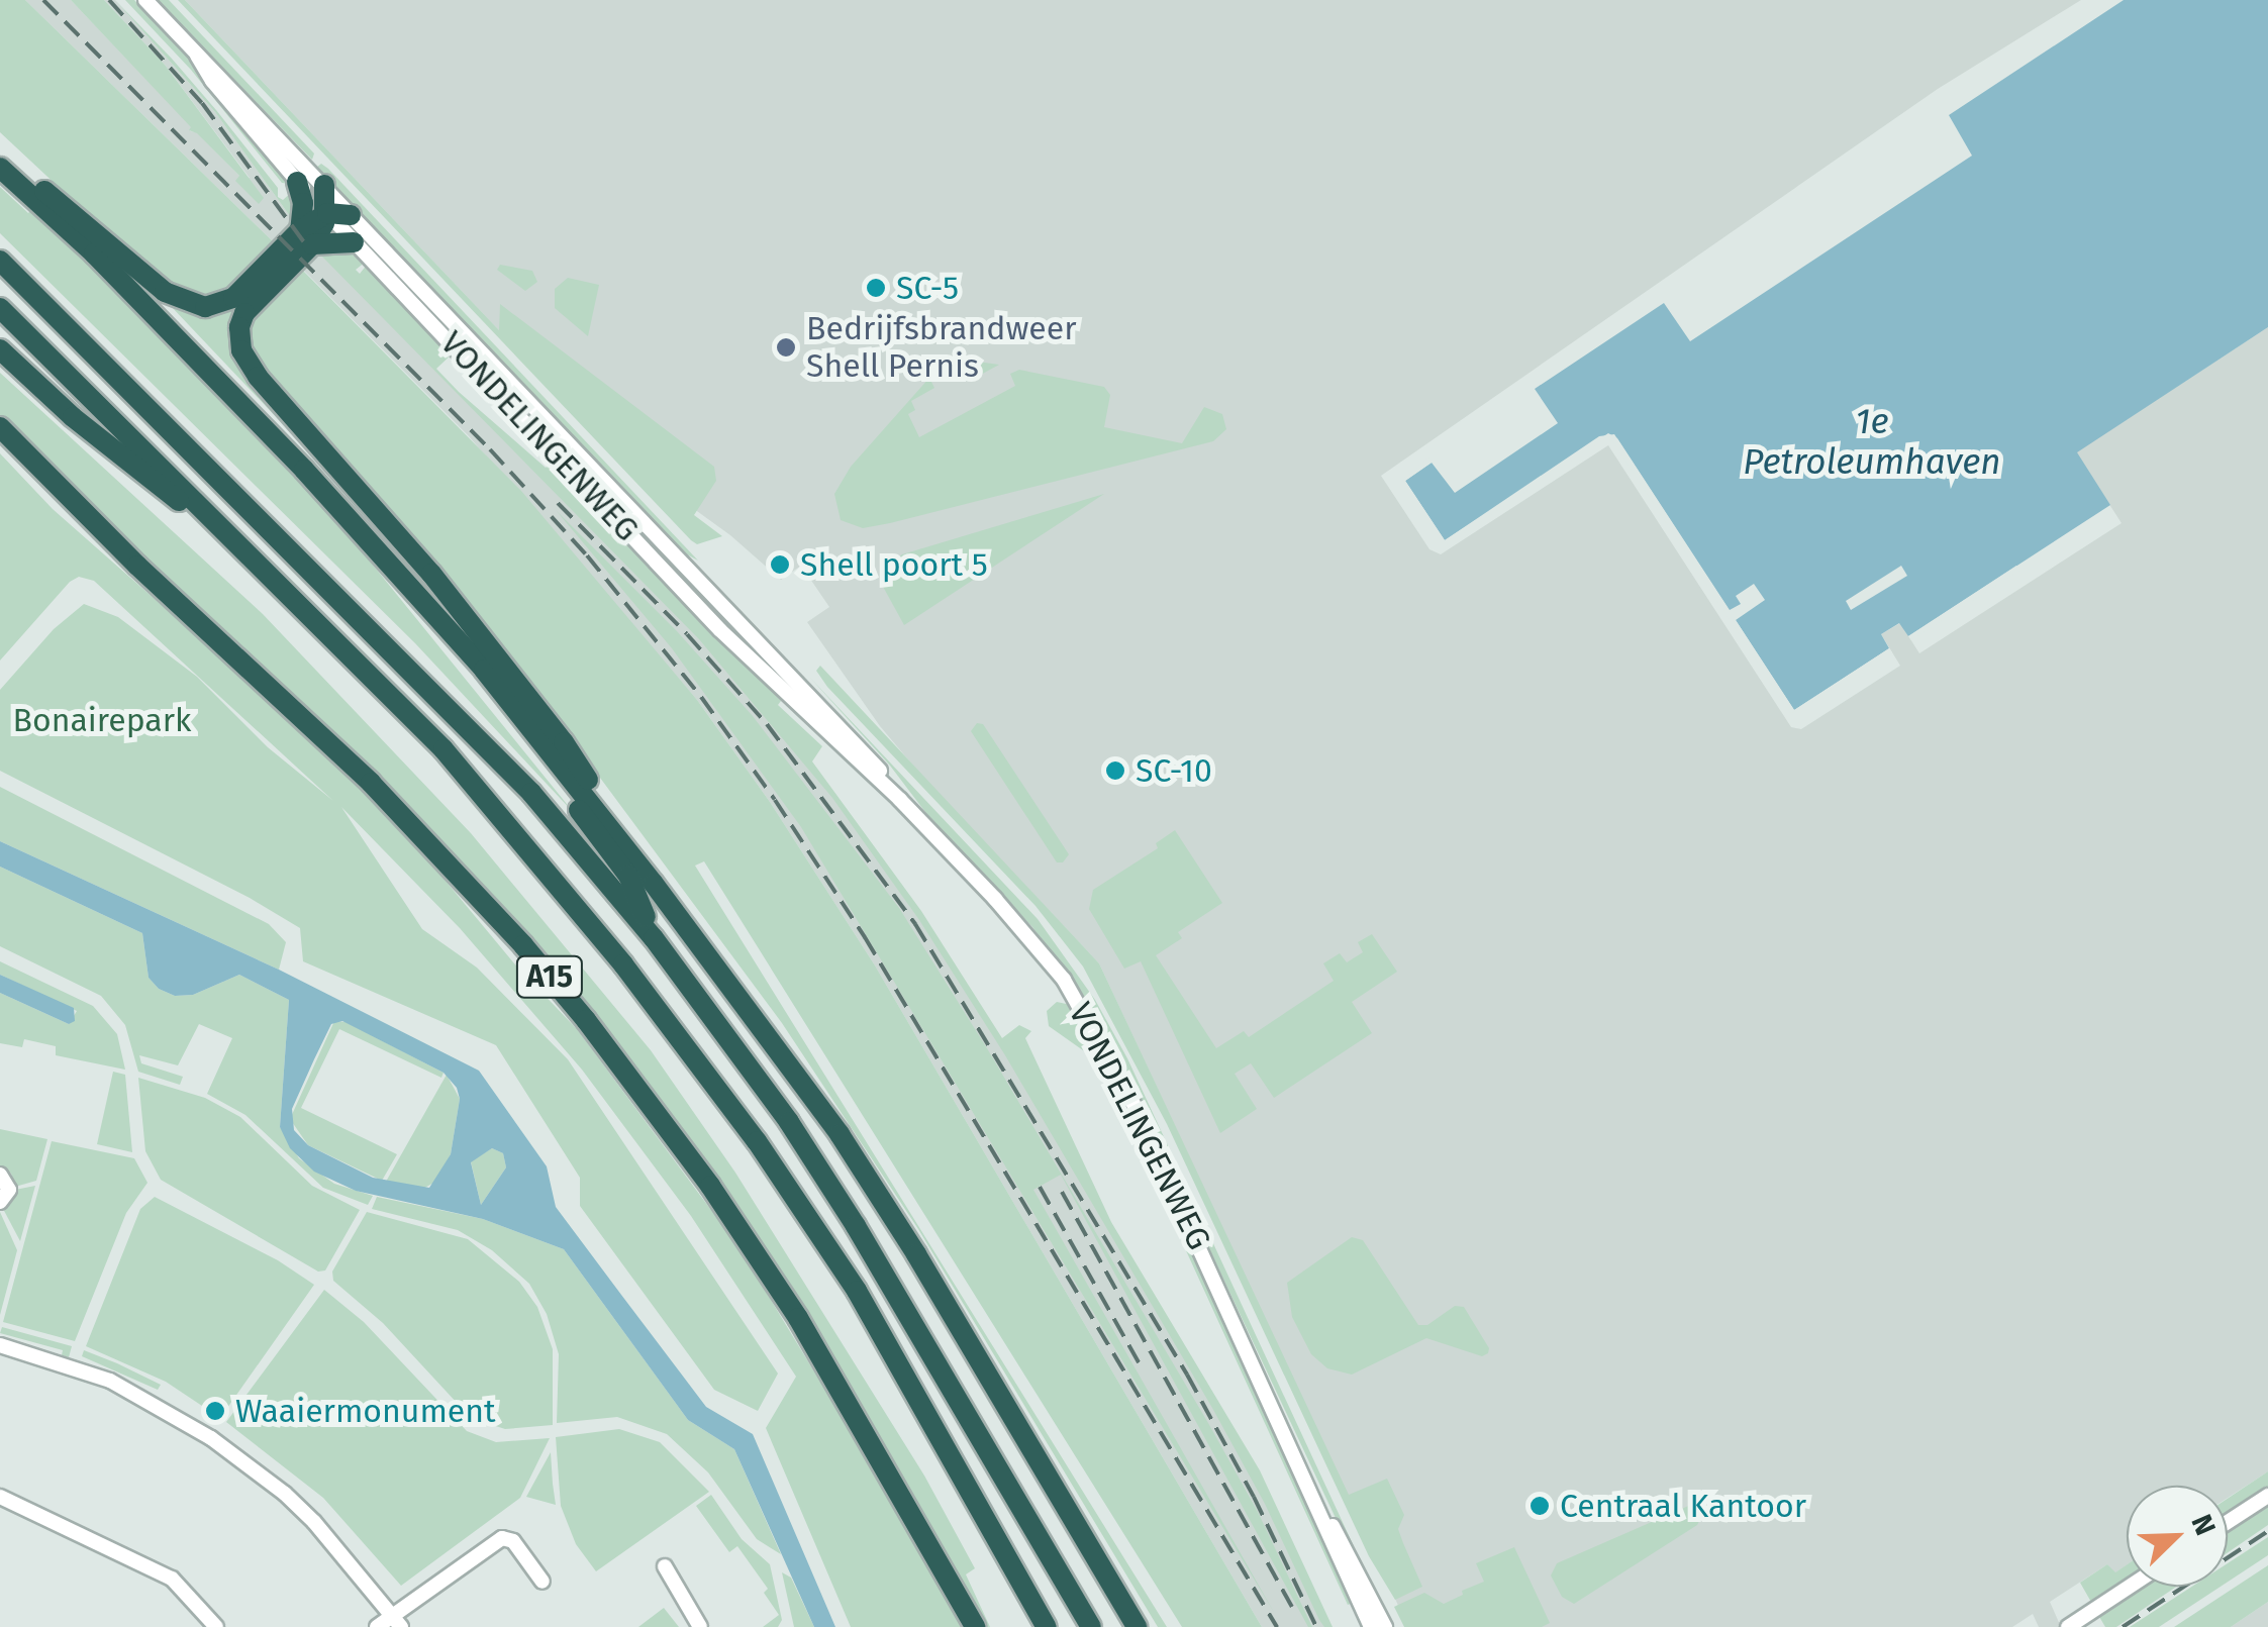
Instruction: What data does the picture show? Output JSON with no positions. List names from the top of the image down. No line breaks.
{"streets":{"highway":["A15"],"street":["VONDELINGENWEG"]},"water":["1e Petroleumhaven"],"parks":["Bonairepark"],"places":["SC-5","Bedrijfsbrandweer Shell Pernis","Shell poort 5","SC-10","Waaiermonument","Centraal Kantoor"],"north":"top right"}
